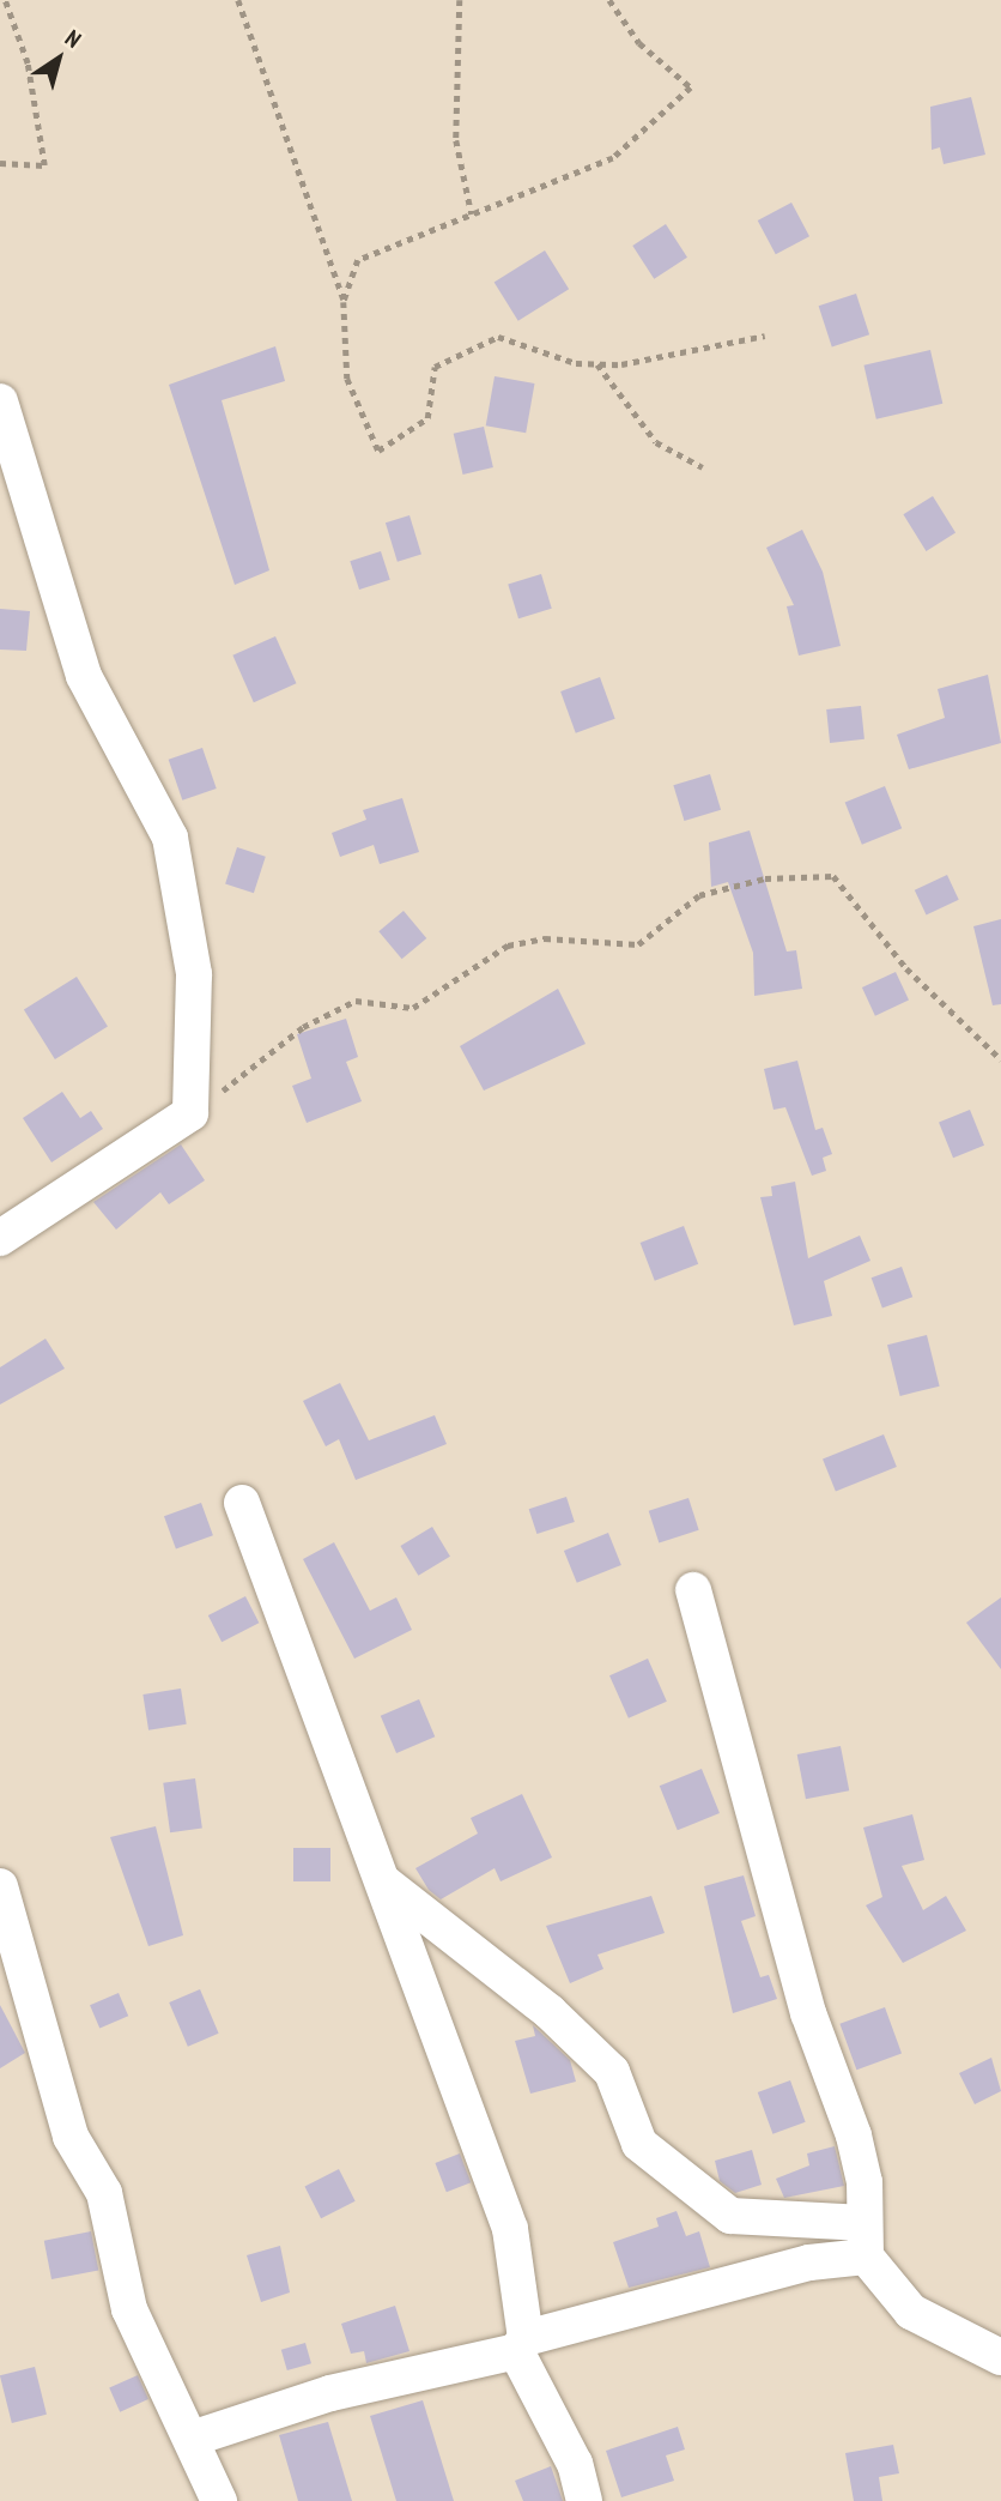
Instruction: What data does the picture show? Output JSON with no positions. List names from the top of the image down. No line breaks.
{"north":"top right"}
